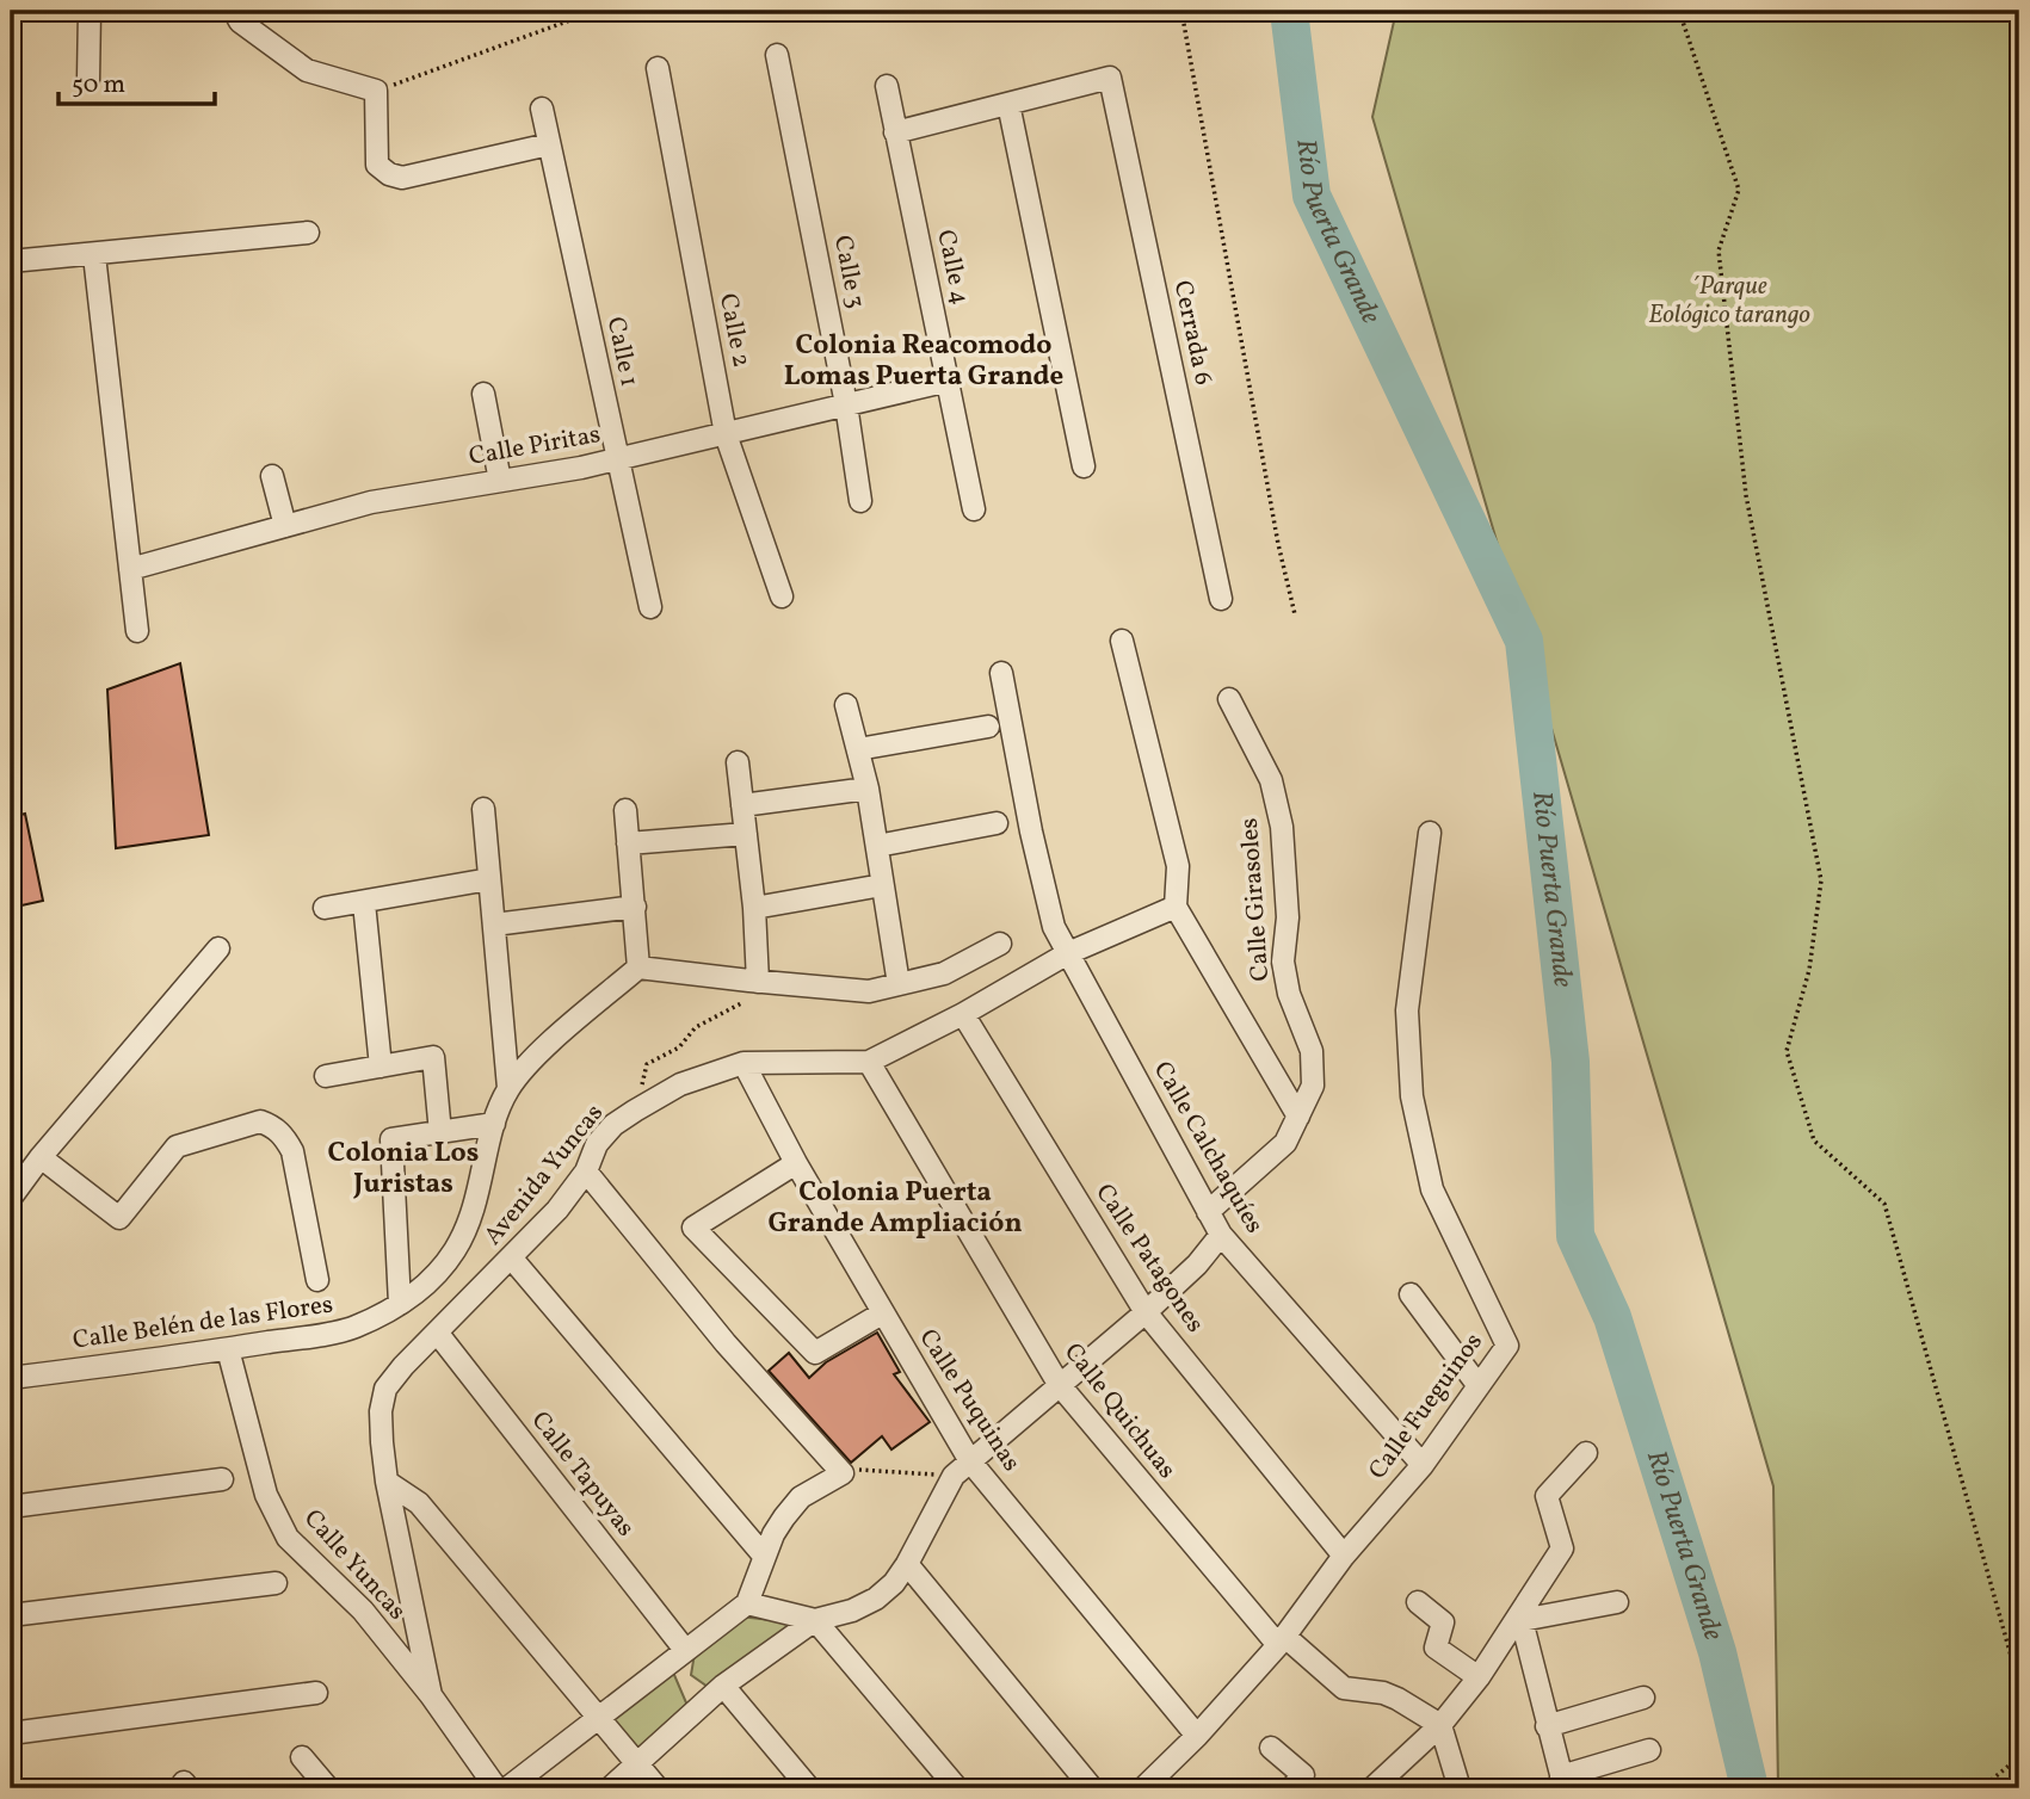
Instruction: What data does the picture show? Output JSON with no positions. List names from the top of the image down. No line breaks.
{"streets":{"street":["Calle 4","Calle 3","Calle 2","Cerrada 6","Calle 1","Calle Piritas","Calle Girasoles","Calle Calchaquíes","Avenida Yuncas","Calle Patagones","Calle Belén de las Flores","Calle Puquinas","Calle Fueguinos","Calle Quichuas","Calle Tapuyas","Calle Yuncas"]},"crossings":[["Calle 4","Calle Piritas"],["Calle 3","Calle Piritas"],["Calle 2","Calle Piritas"],["Calle 1","Calle Piritas"],["Calle Girasoles","Calle Calchaquíes"],["Calle Calchaquíes","Avenida Yuncas"],["Calle Calchaquíes","Calle Fueguinos"],["Avenida Yuncas","Calle Patagones"],["Avenida Yuncas","Calle Puquinas"],["Avenida Yuncas","Calle Quichuas"],["Avenida Yuncas","Calle Tapuyas"],["Avenida Yuncas","Calle Yuncas"],["Calle Patagones","Calle Fueguinos"],["Calle Belén de las Flores","Calle Yuncas"],["Calle Puquinas","Calle Fueguinos"],["Calle Fueguinos","Calle Quichuas"]],"districts":["Colonia Reacomodo Lomas Puerta Grande","Colonia Los Juristas","Colonia Puerta Grande Ampliación"],"water":["Río Puerta Grande"],"parks":["´Parque Eológico tarango"],"scale_bar":"50 m"}
